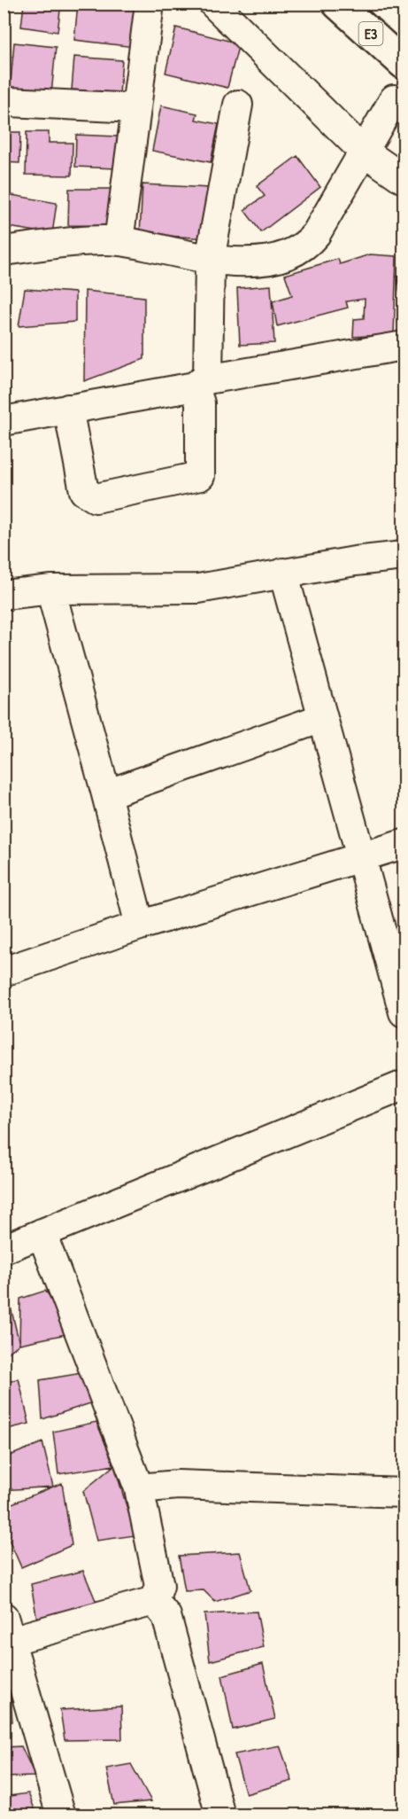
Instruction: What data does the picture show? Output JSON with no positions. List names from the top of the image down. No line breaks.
{"streets":{"highway":["E3"]}}
